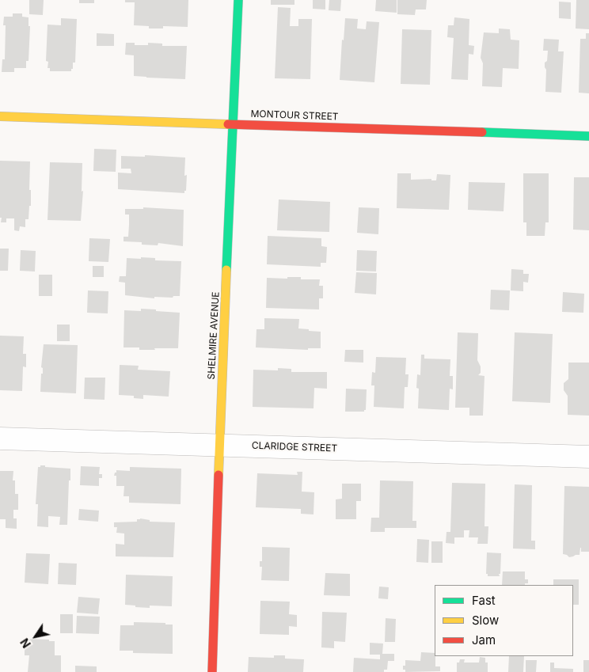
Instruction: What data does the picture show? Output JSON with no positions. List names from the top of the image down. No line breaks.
{"streets":{"street":["MONTOUR STREET","SHELMIRE AVENUE","CLARIDGE STREET"]},"crossings":[["MONTOUR STREET","SHELMIRE AVENUE"],["SHELMIRE AVENUE","CLARIDGE STREET"]],"legend":["Fast","Slow","Jam"],"north":"bottom left"}
